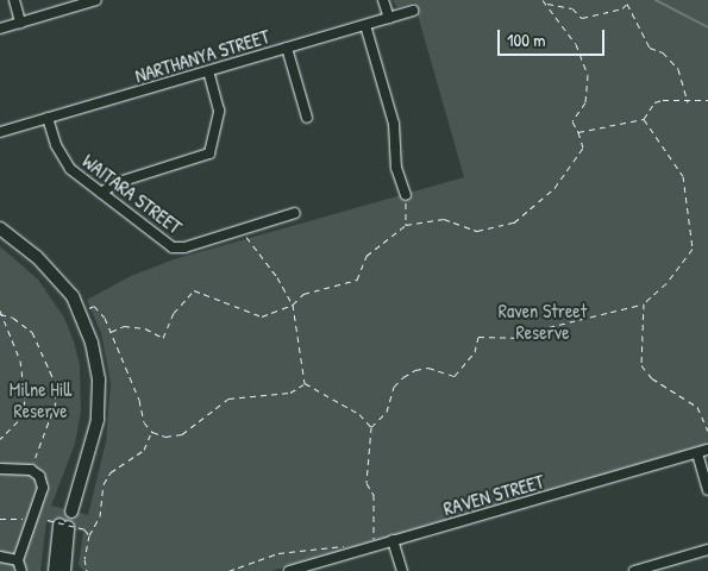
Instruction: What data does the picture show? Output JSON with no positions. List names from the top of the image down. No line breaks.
{"streets":{"street":["NARTHANYA STREET","WAITARA STREET","RAVEN STREET"]},"crossings":[["NARTHANYA STREET","WAITARA STREET"]],"parks":["Raven Street Reserve","Milne Hill Reserve"],"scale_bar":"100 m"}
